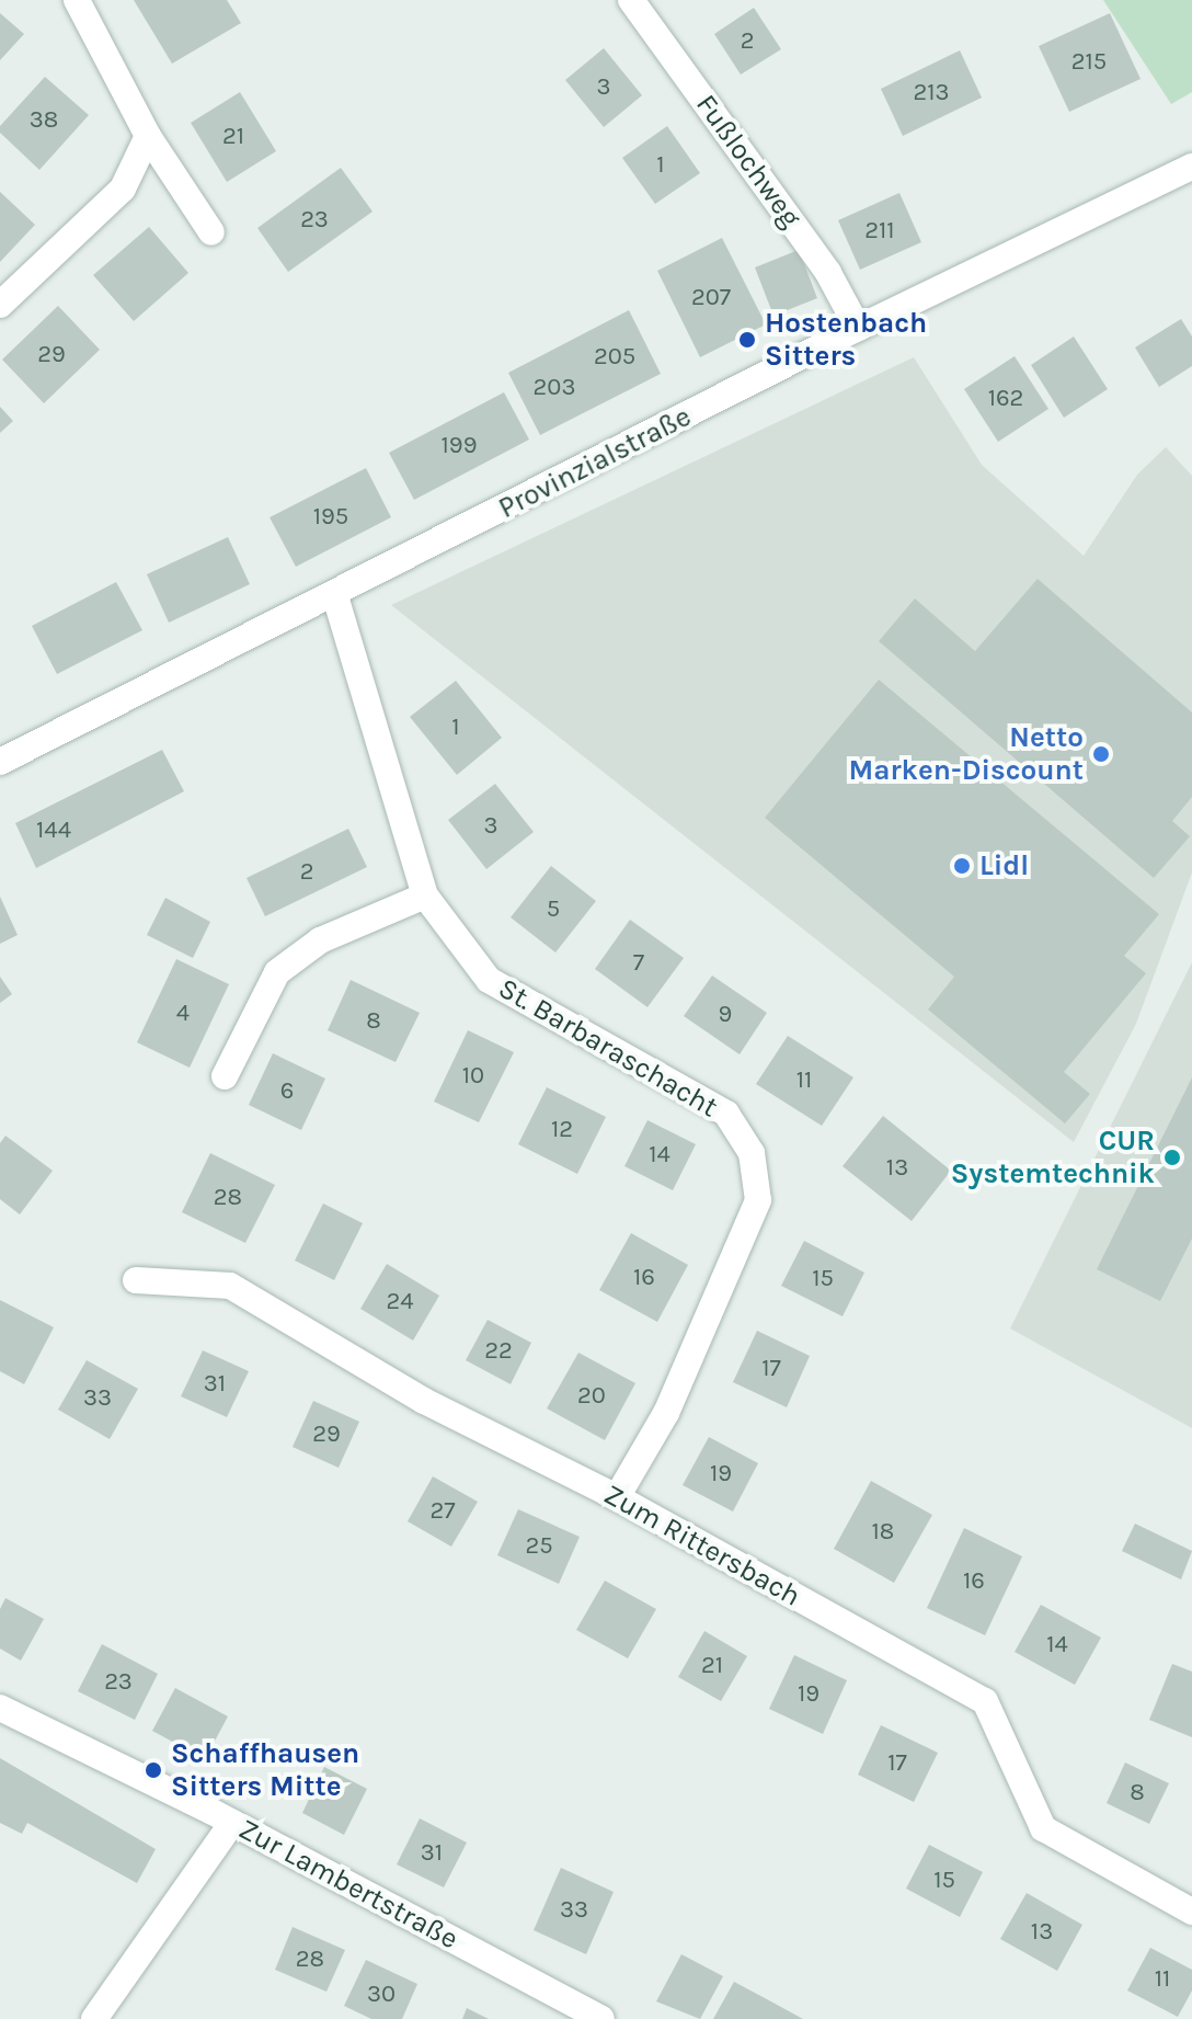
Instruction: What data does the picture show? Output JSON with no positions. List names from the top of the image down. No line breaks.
{"streets":{"street":["Fußlochweg","Provinzialstraße","St. Barbaraschacht","Zum Rittersbach","Zur Lambertstraße"]},"crossings":[["Fußlochweg","Provinzialstraße"],["Provinzialstraße","St. Barbaraschacht"],["St. Barbaraschacht","Zum Rittersbach"]],"places":["Hostenbach Sitters","Netto Marken-Discount","Lidl","CUR Systemtechnik","Schaffhausen Sitters Mitte"],"house_numbers":["2","215","3","213","38","21","1","23","211","207","29","205","203","162","199","195","1","3","144","2","5","7","4","9","8","10","11","6","12","14","13","28","16","15","24","22","17","31","20","33","29","19","27","18","25","16","14","21","23","19","17","8","31","15","33","13","28","11","30"]}
